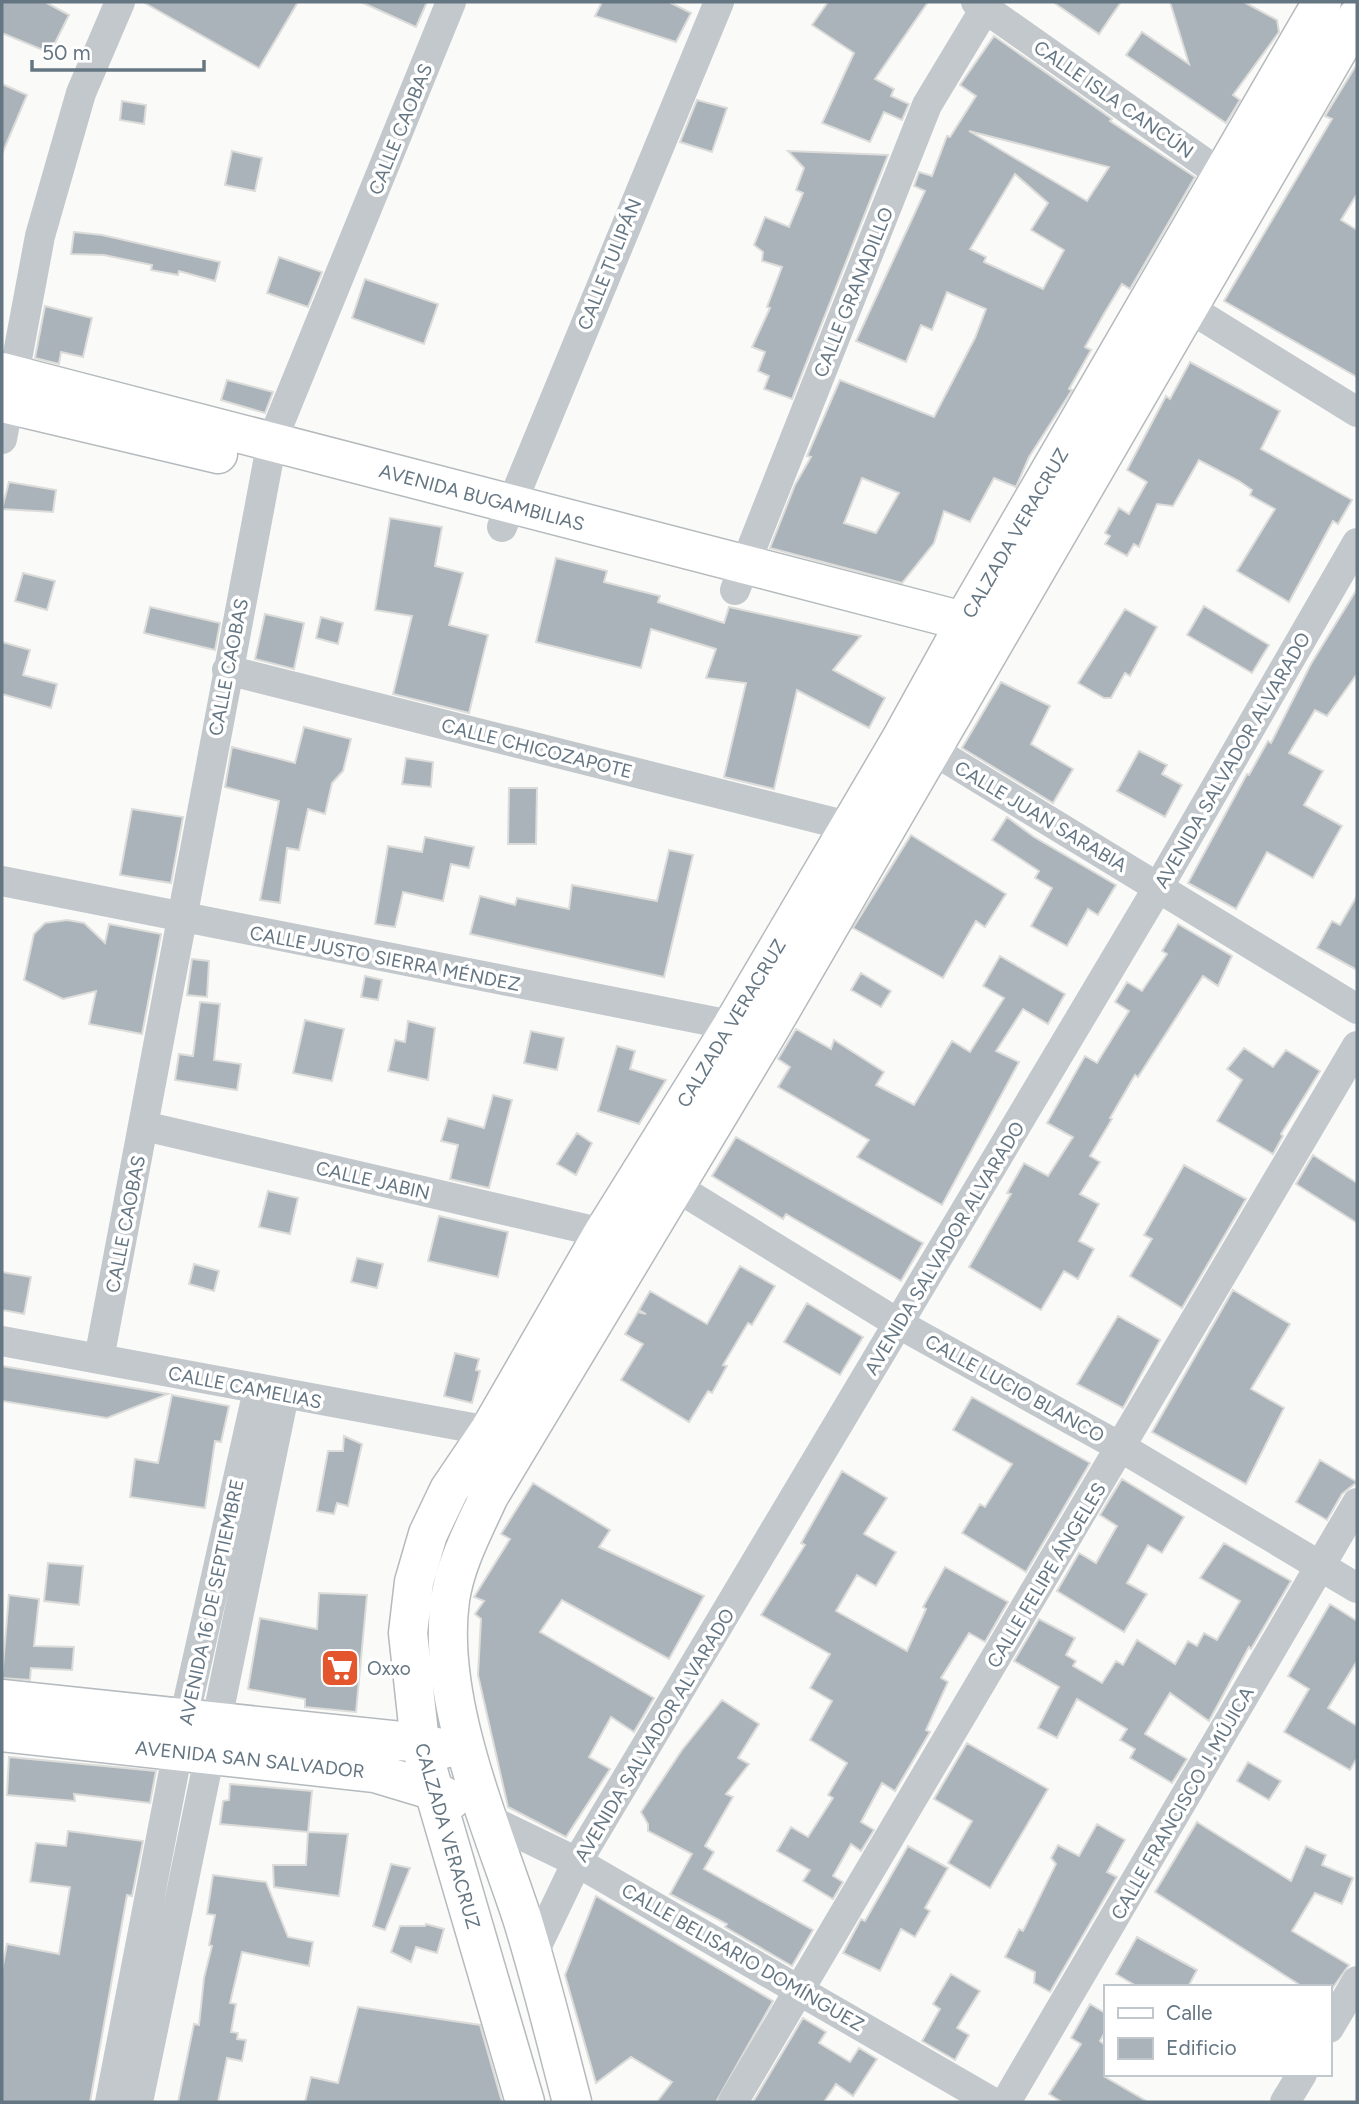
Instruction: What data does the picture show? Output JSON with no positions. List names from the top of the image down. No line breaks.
{"streets":{"main road":["AVENIDA BUGAMBILIAS","CALZADA VERACRUZ","AVENIDA SAN SALVADOR"],"street":["CALLE ISLA CANCÚN","CALLE CAOBAS","CALLE TULIPÁN","CALLE GRANADILLO","CALLE CHICOZAPOTE","AVENIDA SALVADOR ALVARADO","CALLE JUAN SARABIA","CALLE JUSTO SIERRA MÉNDEZ","CALLE JABIN","CALLE CAMELIAS","CALLE LUCIO BLANCO","CALLE FELIPE ÁNGELES","AVENIDA 16 DE SEPTIEMBRE","CALLE FRANCISCO J. MÚJICA","CALLE BELISARIO DOMÍNGUEZ"]},"crossings":[["CALLE ISLA CANCÚN","CALLE GRANADILLO"],["CALLE ISLA CANCÚN","CALZADA VERACRUZ"],["CALLE CAOBAS","AVENIDA BUGAMBILIAS"],["CALLE CAOBAS","CALLE CHICOZAPOTE"],["CALLE CAOBAS","CALLE JUSTO SIERRA MÉNDEZ"],["CALLE CAOBAS","CALLE JABIN"],["CALLE CAOBAS","CALLE CAMELIAS"],["CALLE TULIPÁN","AVENIDA BUGAMBILIAS"],["CALLE GRANADILLO","AVENIDA BUGAMBILIAS"],["AVENIDA BUGAMBILIAS","CALZADA VERACRUZ"],["CALZADA VERACRUZ","CALLE CHICOZAPOTE"],["CALZADA VERACRUZ","AVENIDA SALVADOR ALVARADO"],["CALZADA VERACRUZ","CALLE JUAN SARABIA"],["CALZADA VERACRUZ","CALLE JUSTO SIERRA MÉNDEZ"],["CALZADA VERACRUZ","CALLE JABIN"],["CALZADA VERACRUZ","CALLE CAMELIAS"],["CALZADA VERACRUZ","CALLE LUCIO BLANCO"],["CALZADA VERACRUZ","AVENIDA SAN SALVADOR"],["CALZADA VERACRUZ","CALLE BELISARIO DOMÍNGUEZ"],["AVENIDA SALVADOR ALVARADO","CALLE JUAN SARABIA"],["AVENIDA SALVADOR ALVARADO","CALLE LUCIO BLANCO"],["AVENIDA SALVADOR ALVARADO","CALLE BELISARIO DOMÍNGUEZ"],["CALLE CAMELIAS","AVENIDA 16 DE SEPTIEMBRE"],["CALLE LUCIO BLANCO","CALLE FELIPE ÁNGELES"],["CALLE LUCIO BLANCO","CALLE FRANCISCO J. MÚJICA"],["CALLE FELIPE ÁNGELES","CALLE BELISARIO DOMÍNGUEZ"],["AVENIDA 16 DE SEPTIEMBRE","AVENIDA SAN SALVADOR"],["AVENIDA SAN SALVADOR","CALLE BELISARIO DOMÍNGUEZ"]],"places":{"supermarket":["Oxxo"]},"legend":["Calle","Edificio"],"scale_bar":"50 m"}
